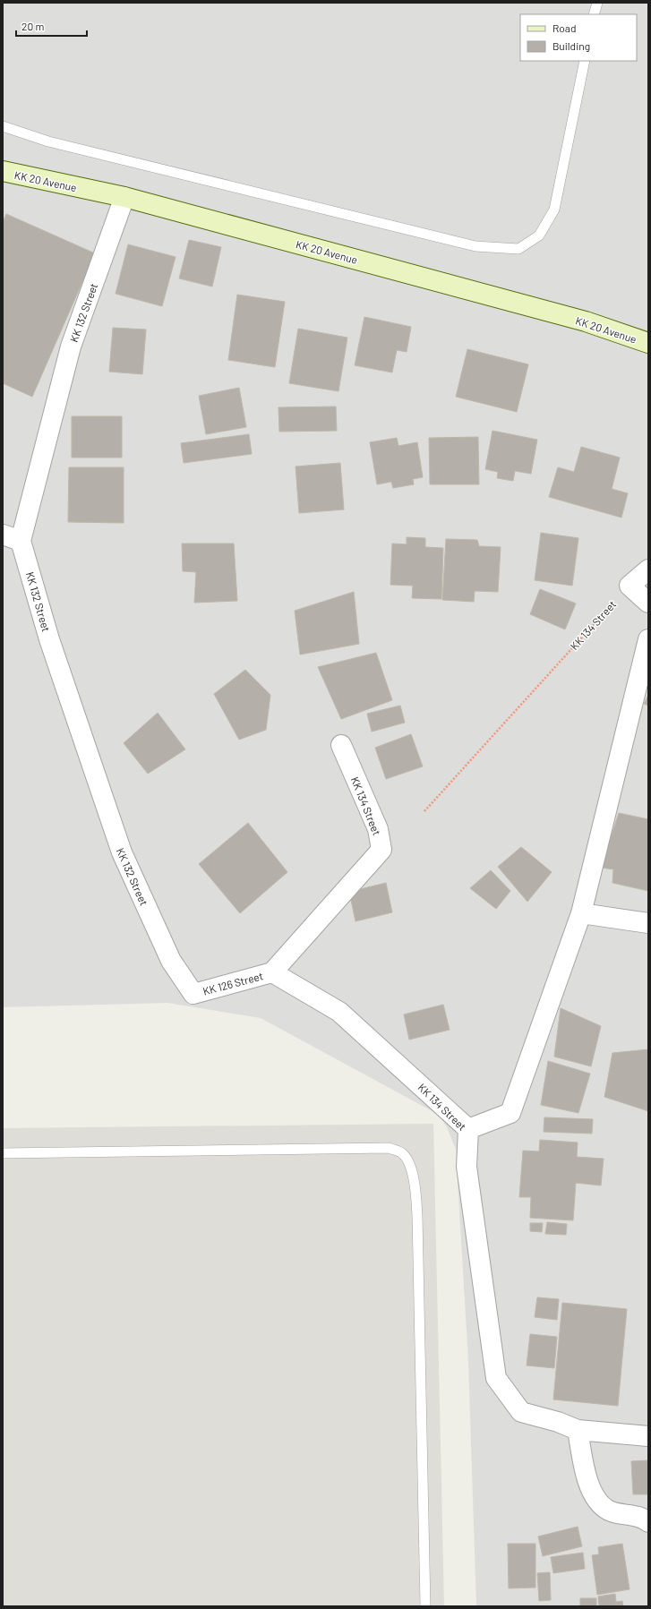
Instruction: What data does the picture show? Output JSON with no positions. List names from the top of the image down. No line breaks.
{"streets":{"main road":["KK 20 Avenue"],"street":["KK 132 Street","KK 134 Street","KK 126 Street"]},"crossings":[["KK 20 Avenue","KK 132 Street"],["KK 132 Street","KK 126 Street"],["KK 134 Street","KK 126 Street"]],"legend":["Road","Building"],"scale_bar":"20 m"}
